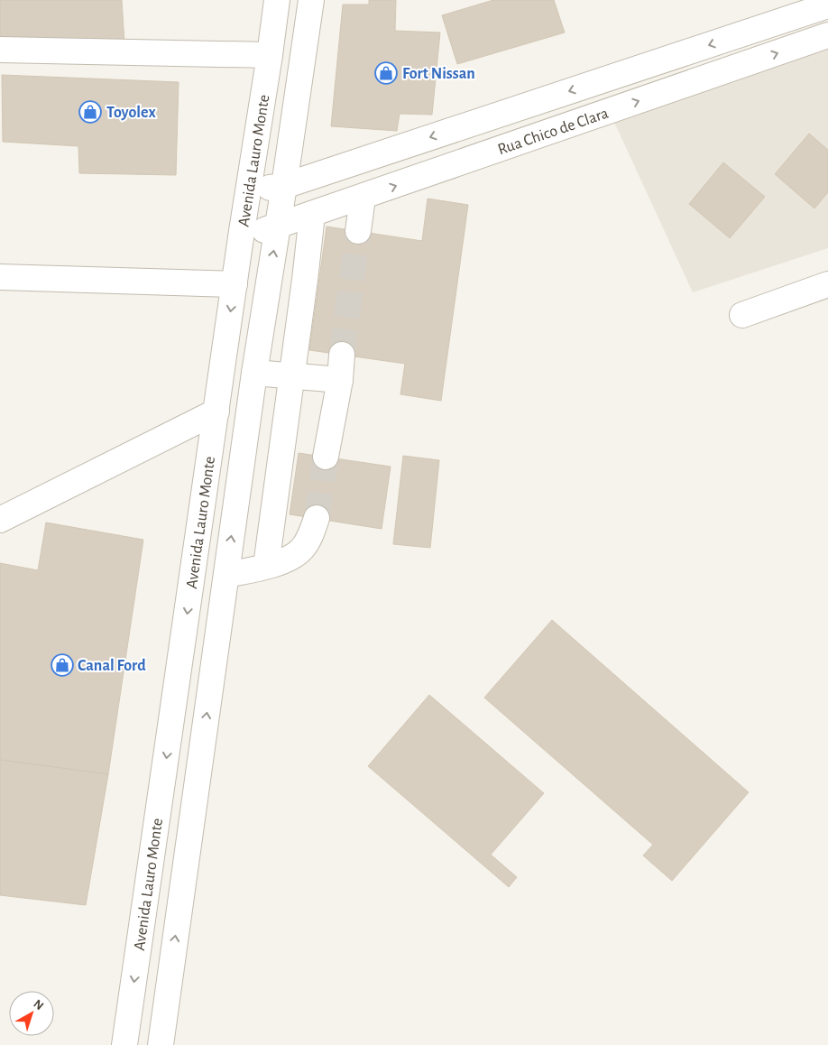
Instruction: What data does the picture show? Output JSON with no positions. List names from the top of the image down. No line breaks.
{"streets":{"street":["Rua Chico de Clara","Avenida Lauro Monte"]},"crossings":[["Rua Chico de Clara","Avenida Lauro Monte"]],"places":{"shop":["Fort Nissan","Toyolex","Canal Ford"]},"north":"top right"}
